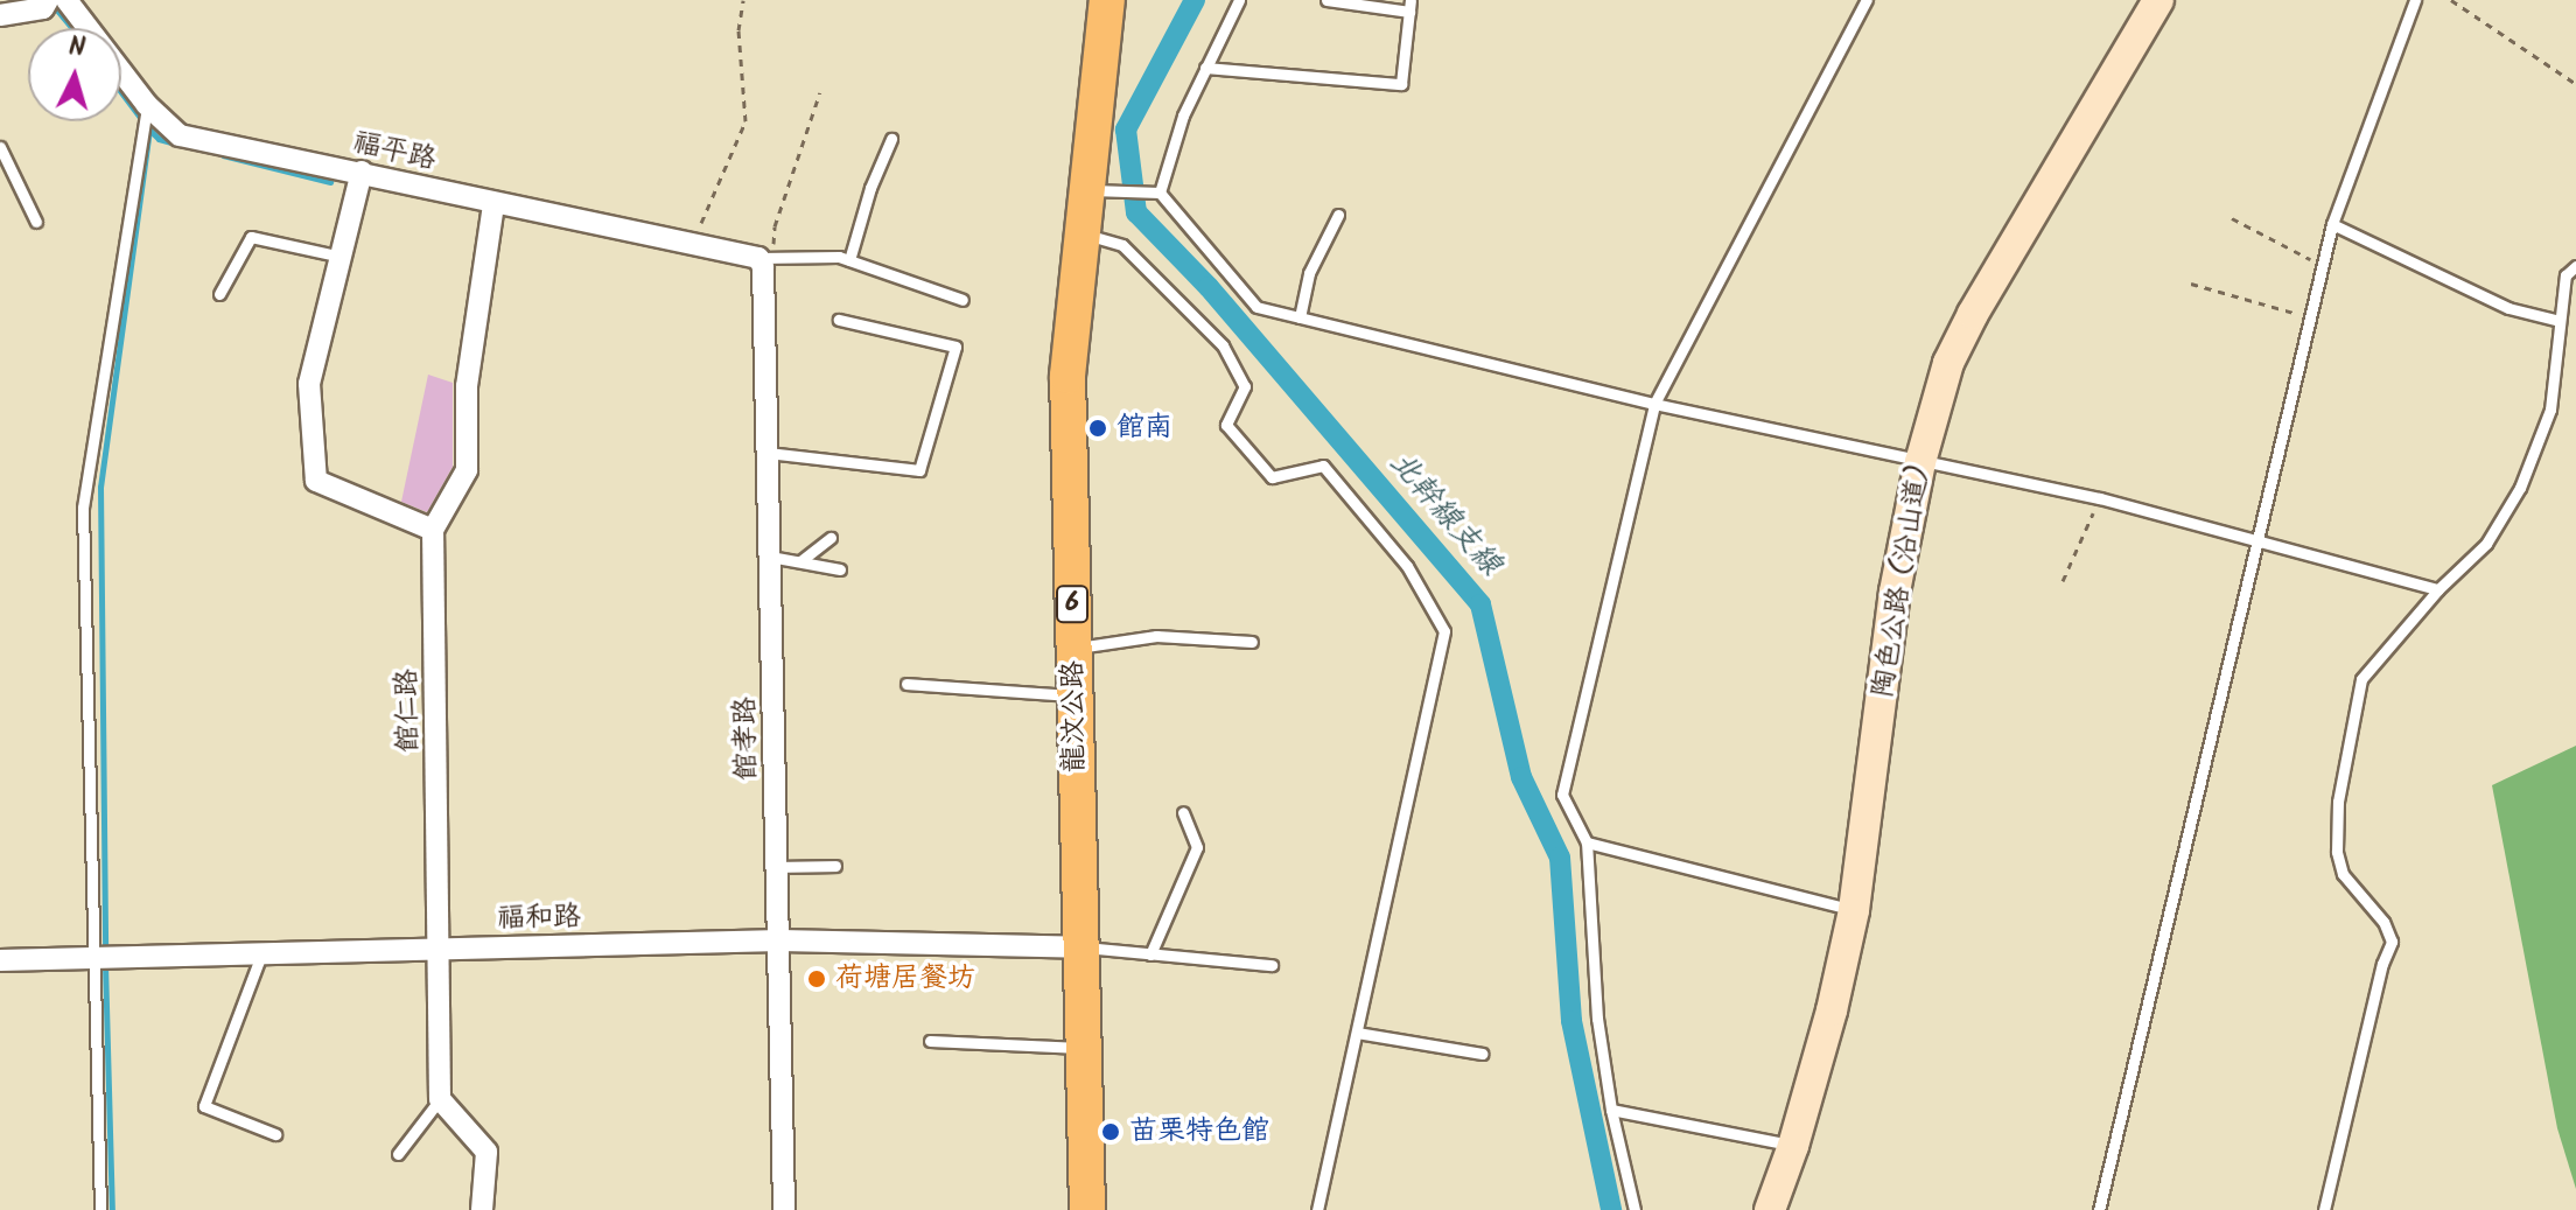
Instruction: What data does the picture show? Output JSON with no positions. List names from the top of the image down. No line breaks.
{"streets":{"main road":["陶色公路 (沿山道)","6","龍汶公路"],"street":["福平路","館仁路","館孝路","福和路"]},"crossings":[["福平路","館孝路"],["館仁路","福和路"],["龍汶公路","福和路"],["館孝路","福和路"]],"water":["北幹線支線"],"places":["館南","荷塘居餐坊","苗栗特色館"],"north":"top"}
